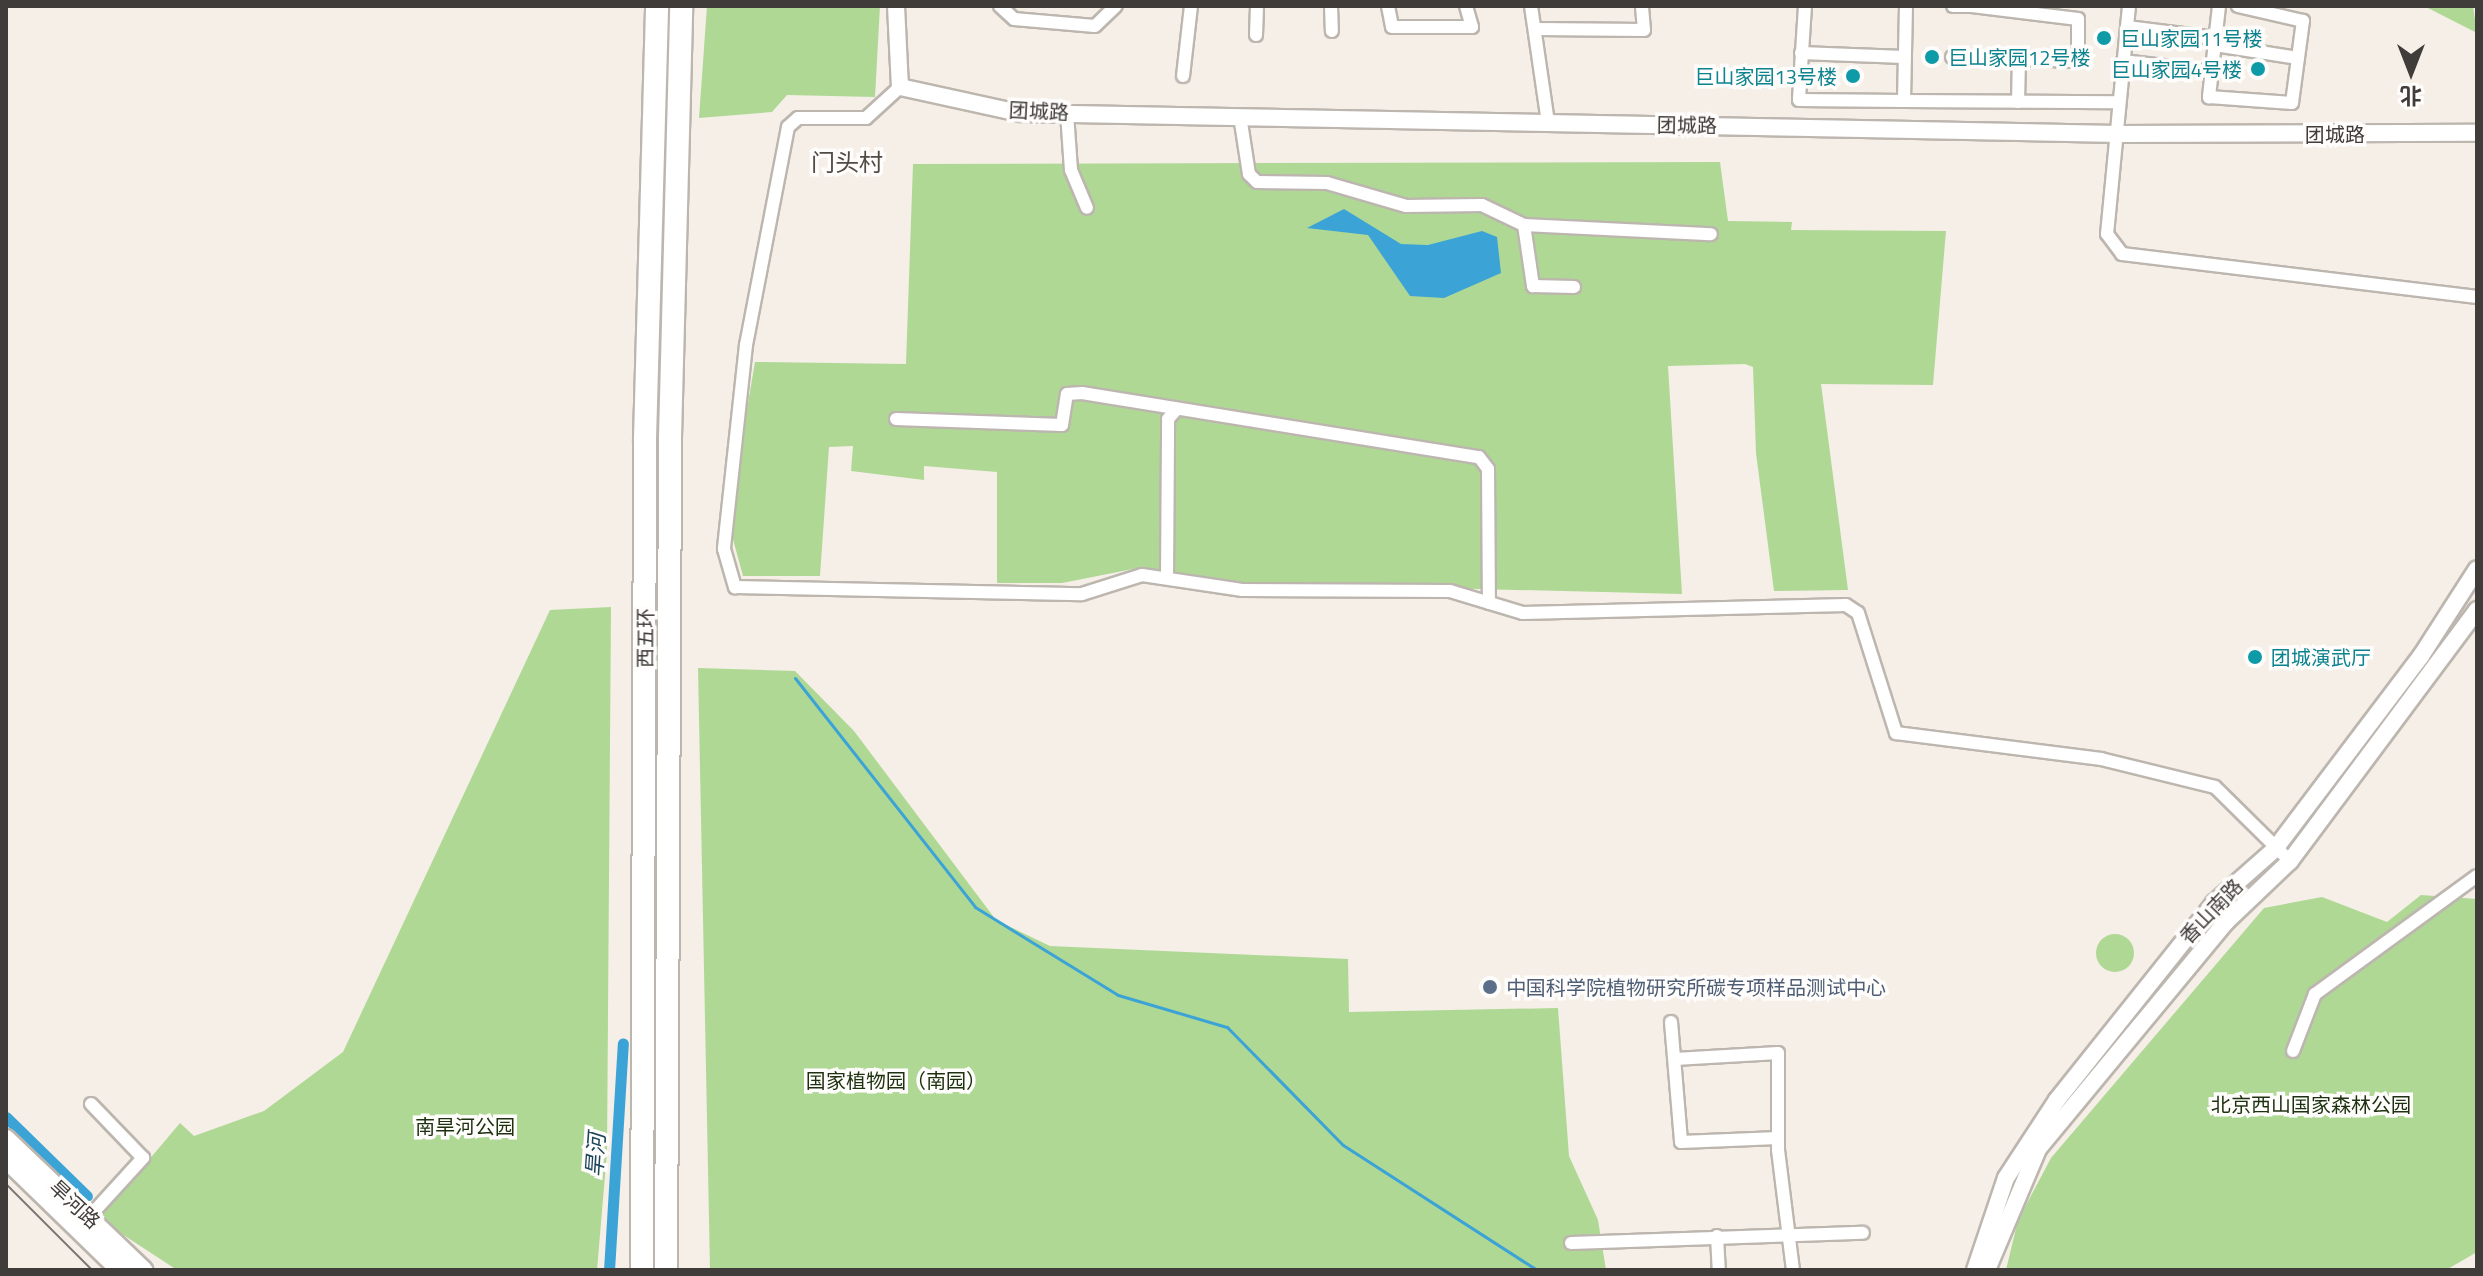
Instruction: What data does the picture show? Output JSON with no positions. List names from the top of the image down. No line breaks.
{"streets":{"highway":["西五环"],"main road":["旱河路"],"street":["团城路","香山南路"]},"districts":["门头村"],"water":["旱河"],"parks":["国家植物园（南园）","北京西山国家森林公园","南旱河公园"],"places":["巨山家园11号楼","巨山家园12号楼","巨山家园4号楼","巨山家园13号楼","团城演武厅","中国科学院植物研究所碳专项样品测试中心"],"north":"bottom"}
